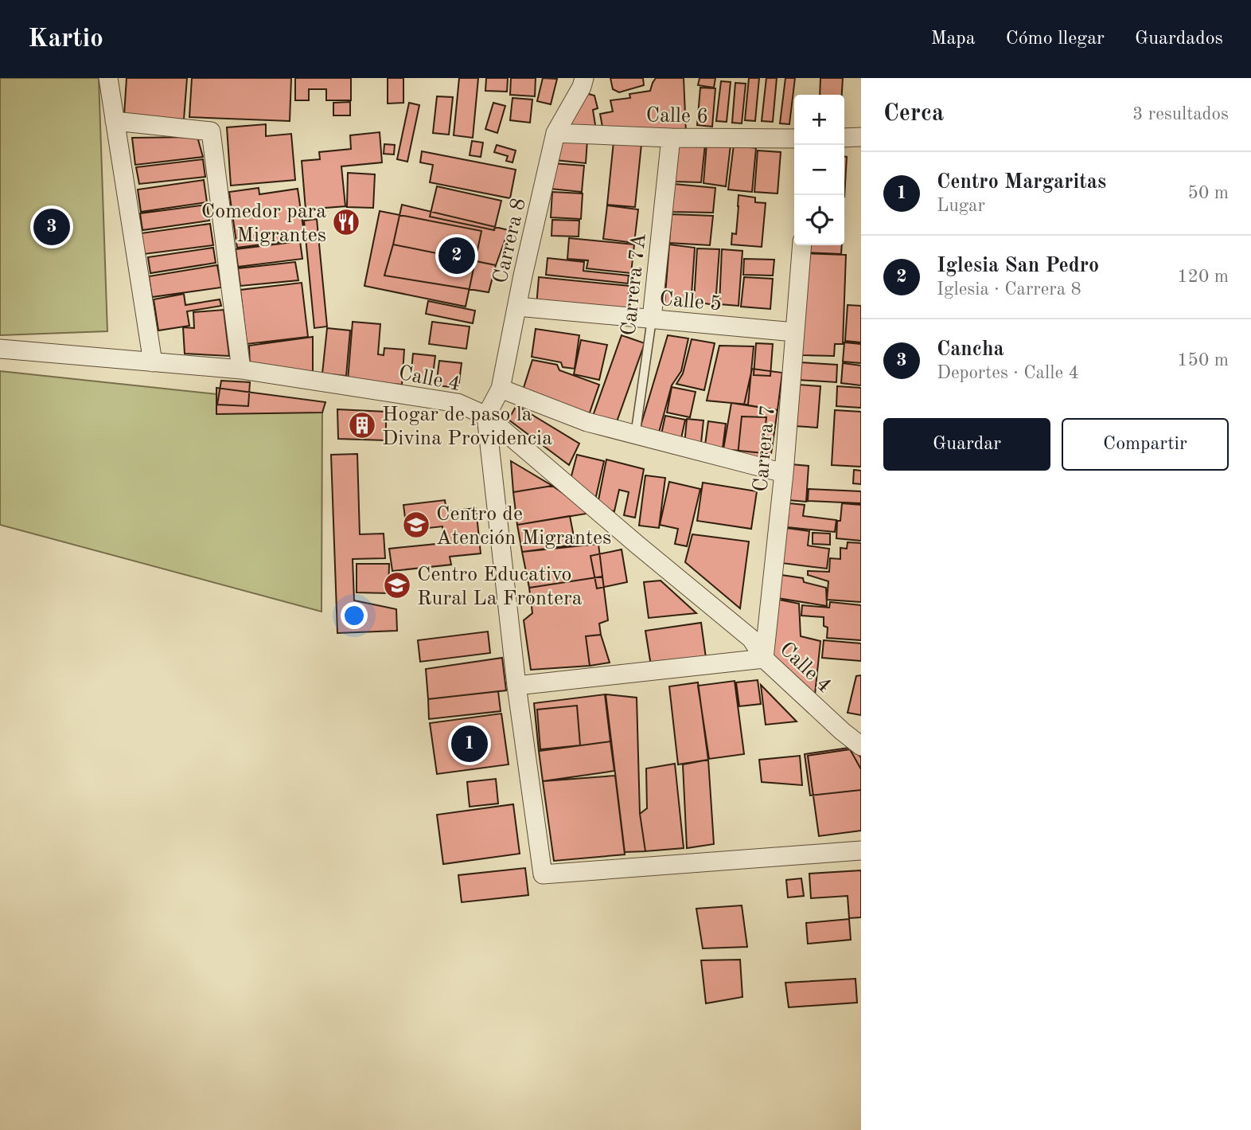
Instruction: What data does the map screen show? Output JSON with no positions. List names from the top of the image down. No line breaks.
{"streets":{"street":["Calle 6","Carrera 8","Carrera 7A","Calle 5","Calle 4","Carrera 7"]},"crossings":[["Calle 6","Carrera 8"],["Calle 6","Carrera 7A"],["Carrera 8","Calle 5"],["Carrera 8","Calle 4"],["Carrera 7A","Calle 5"],["Calle 5","Carrera 7"],["Calle 4","Carrera 7"]],"places":{"restaurant":["Comedor para Migrantes"],"building":["Hogar de paso la Divina Providencia"],"school or university":["Centro de Atención Migrantes","Centro Educativo Rural La Frontera"]},"page":{"header":"Kartio","nav":["Mapa","Cómo llegar","Guardados"],"heading":["Cerca","3 resultados"],"map_buttons":["+","−"],"list":[{"mark":"1","name":"Centro Margaritas","note":"Lugar","value":"50 m"},{"mark":"2","name":"Iglesia San Pedro","note":"Iglesia · Carrera 8","value":"120 m"},{"mark":"3","name":"Cancha","note":"Deportes · Calle 4","value":"150 m"}],"pins":["3","2","1"],"buttons":["Guardar","Compartir"]}}
